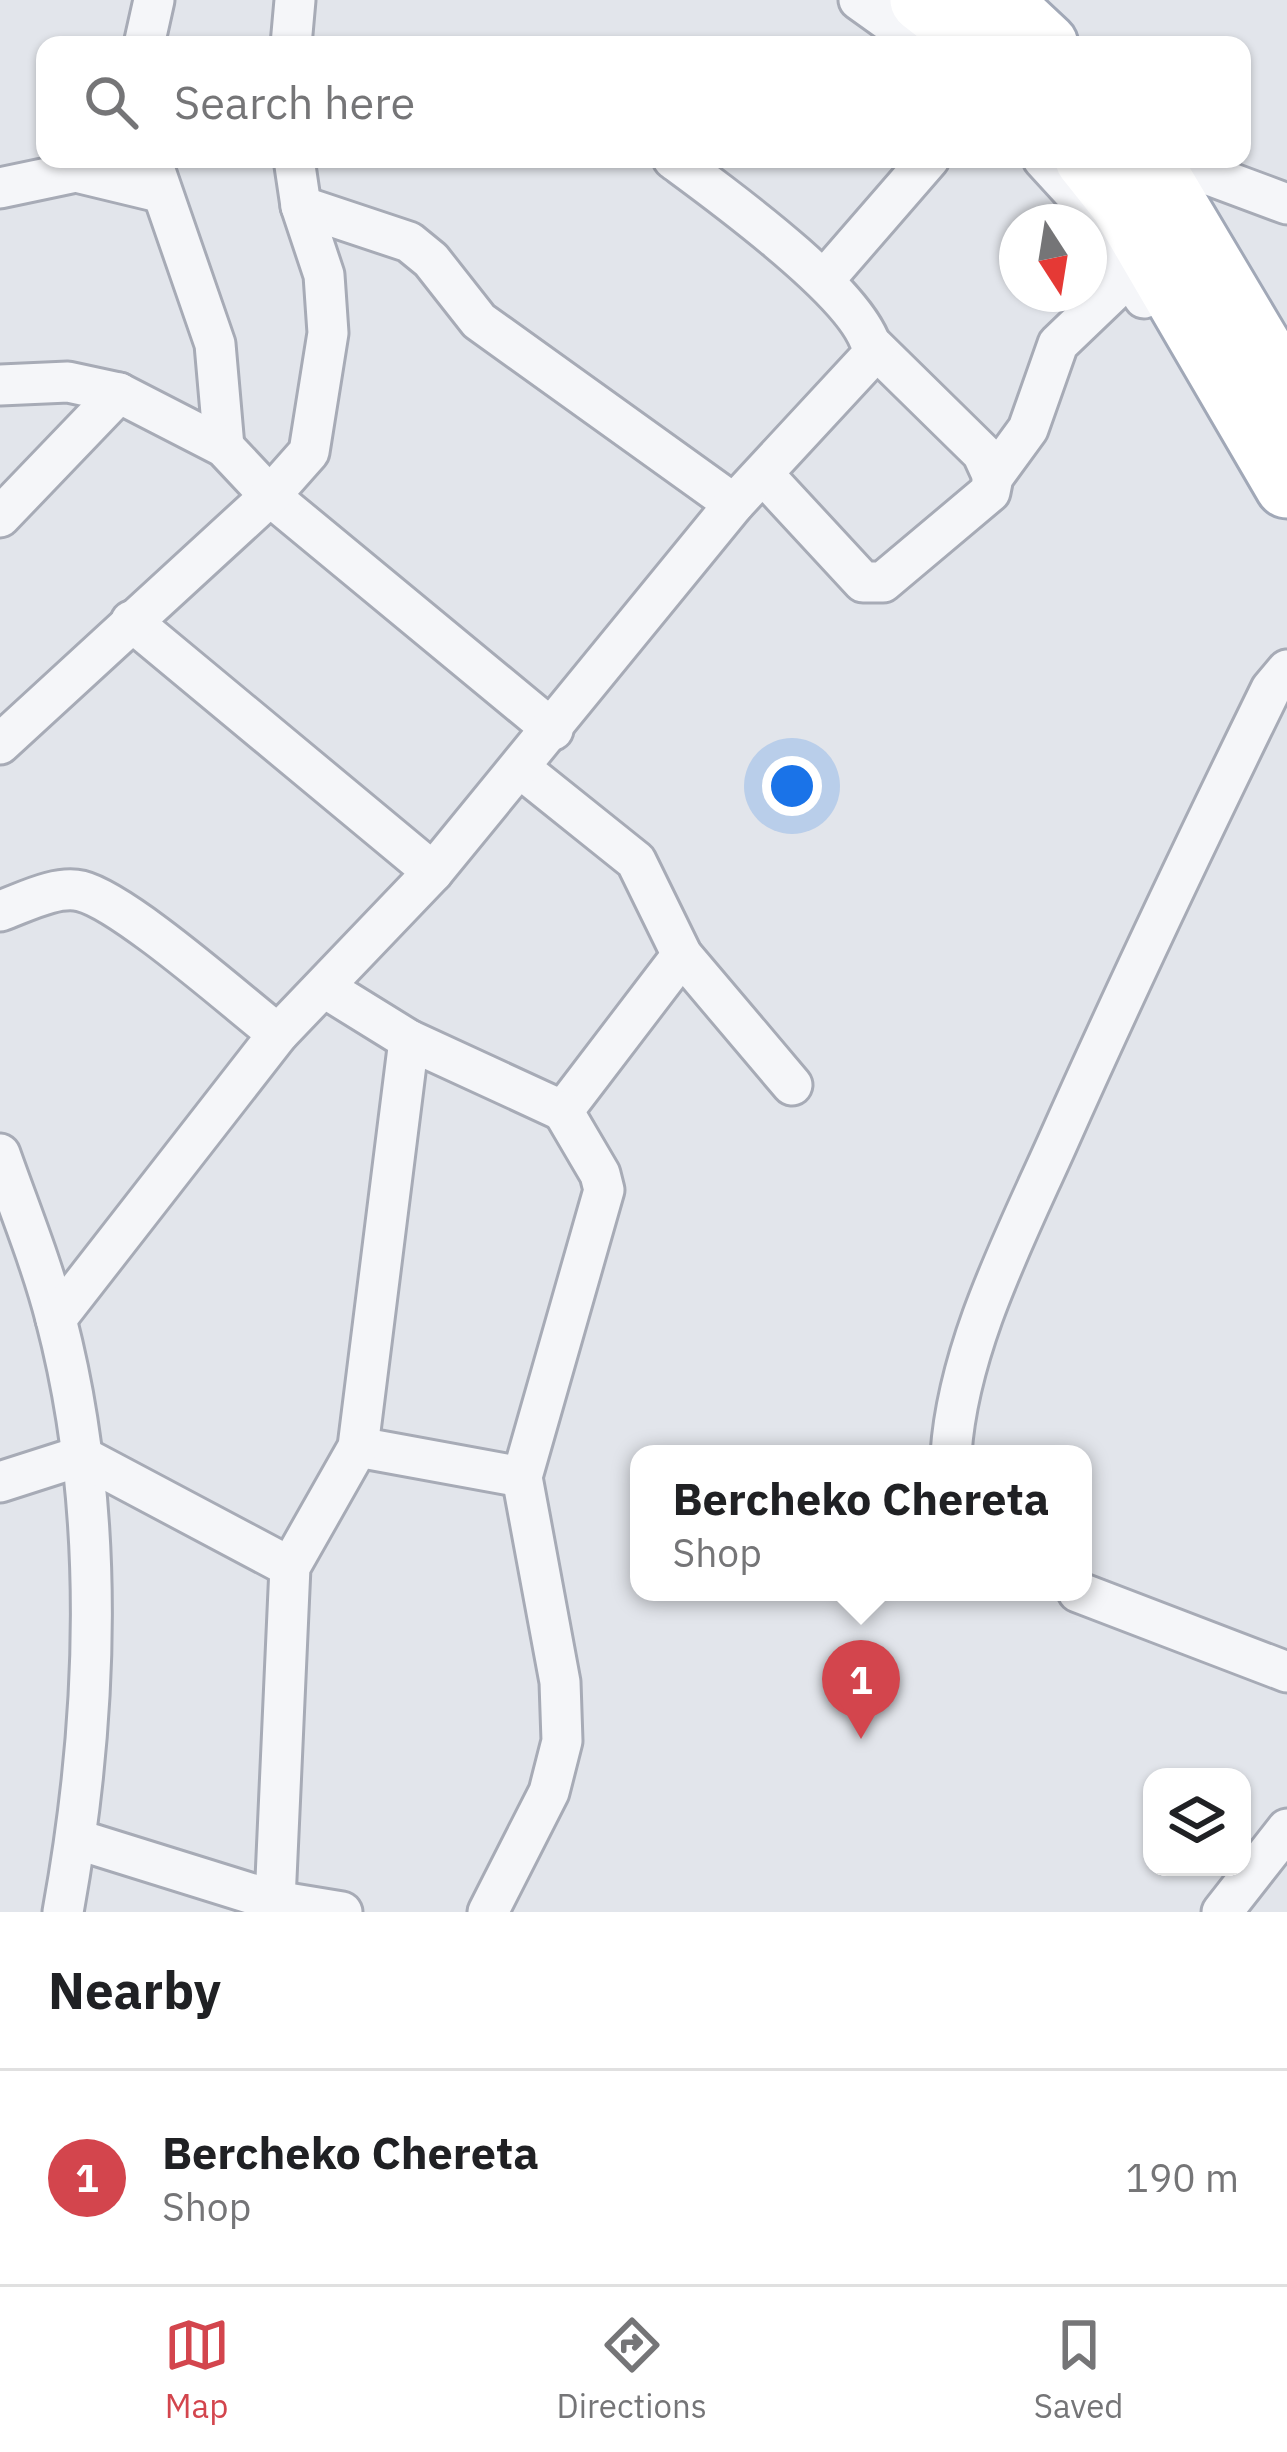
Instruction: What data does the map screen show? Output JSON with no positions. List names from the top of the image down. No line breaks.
{"north":"bottom","page":{"search":"Search here","popup":["Bercheko Chereta","Shop"],"pins":"1","heading":"Nearby","list":[{"mark":"1","name":"Bercheko Chereta","note":"Shop","value":"190 m"}],"nav":["Map","Directions","Saved"]}}
